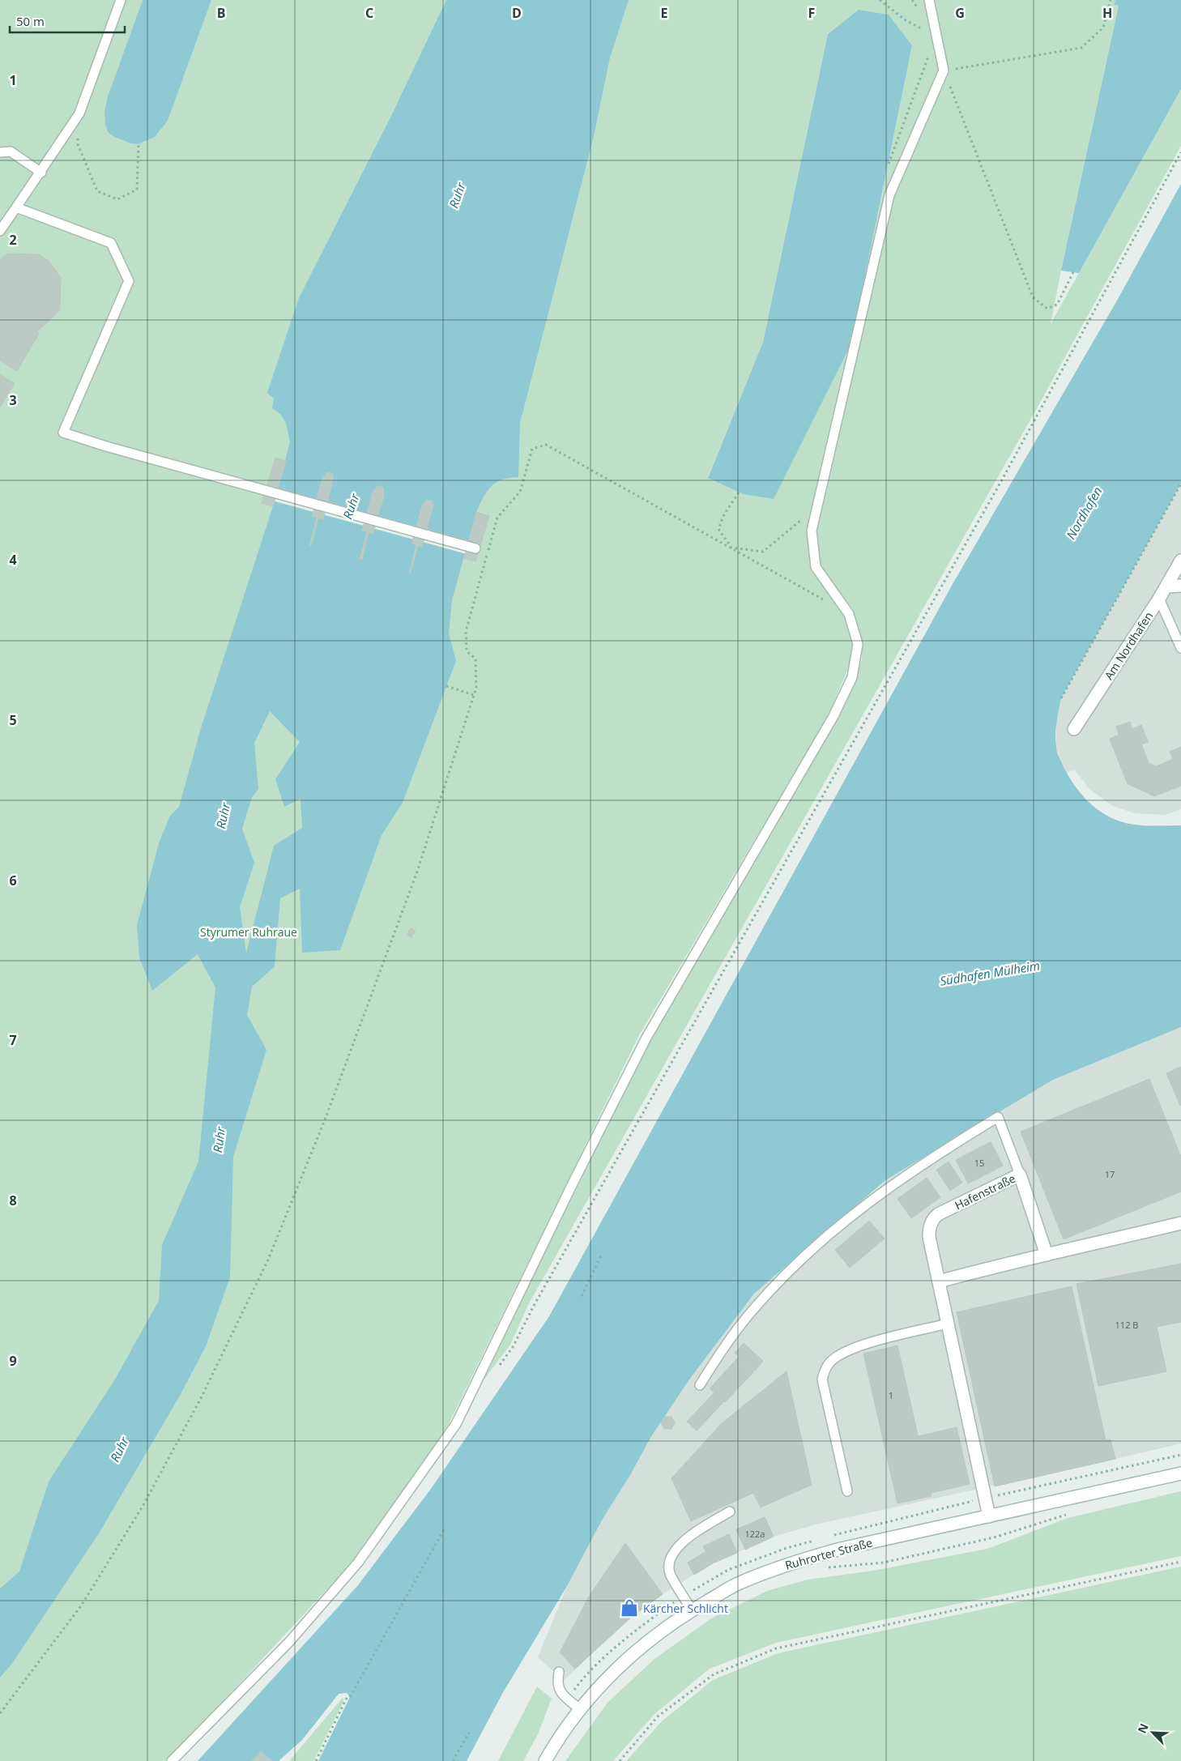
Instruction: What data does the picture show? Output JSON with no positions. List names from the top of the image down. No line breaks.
{"streets":{"street":["Am Nordhafen","Hafenstraße","Ruhrorter Straße"]},"crossings":[["Hafenstraße","Ruhrorter Straße"]],"water":["Ruhr","Nordhafen","Südhafen Mülheim"],"parks":["Styrumer Ruhraue"],"places":{"shop":["Kärcher Schlicht"]},"house_numbers":["15","17","112 B","1","122a"],"scale_bar":"50 m","north":"top left","grid":{"columns":["B","C","D","E","F","G","H"],"rows":["1","2","3","4","5","6","7","8","9"]}}
